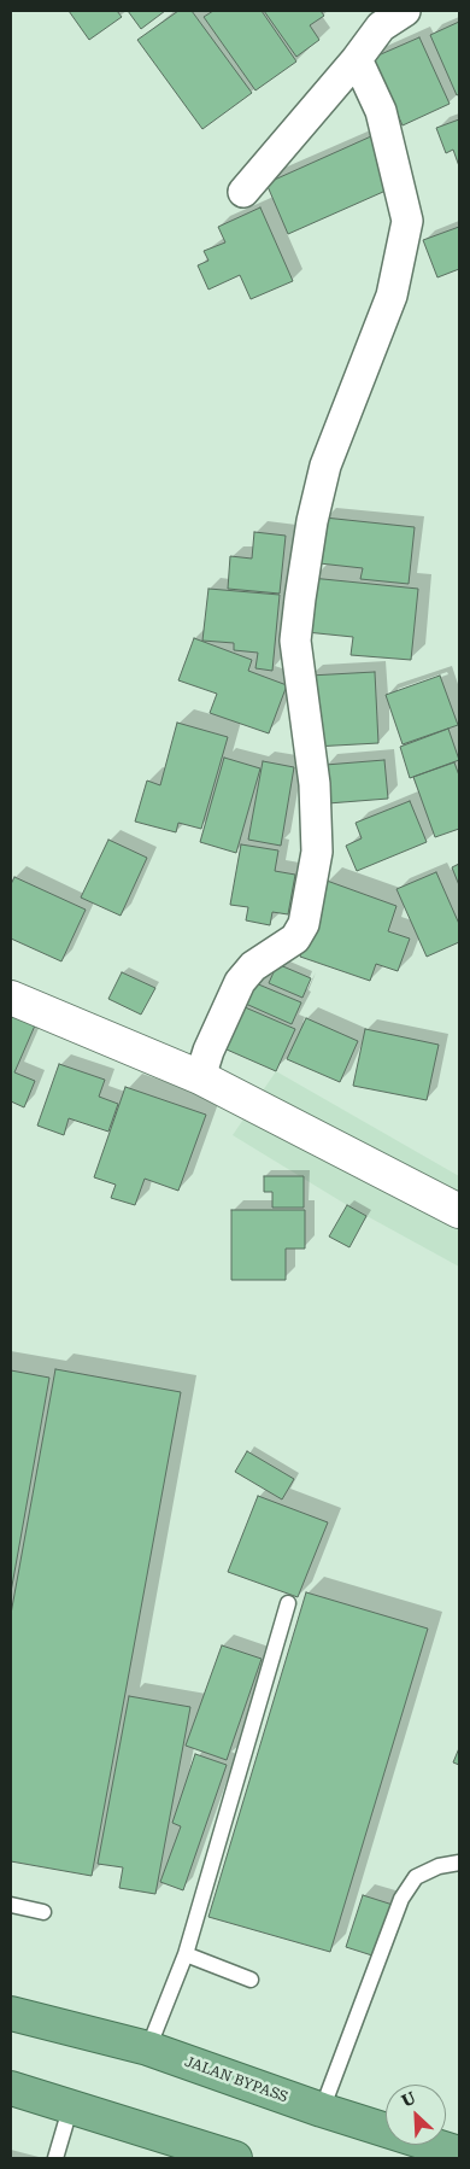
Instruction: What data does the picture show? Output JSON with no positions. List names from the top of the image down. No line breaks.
{"streets":{"highway":["JALAN BYPASS"]},"north":"top left"}
